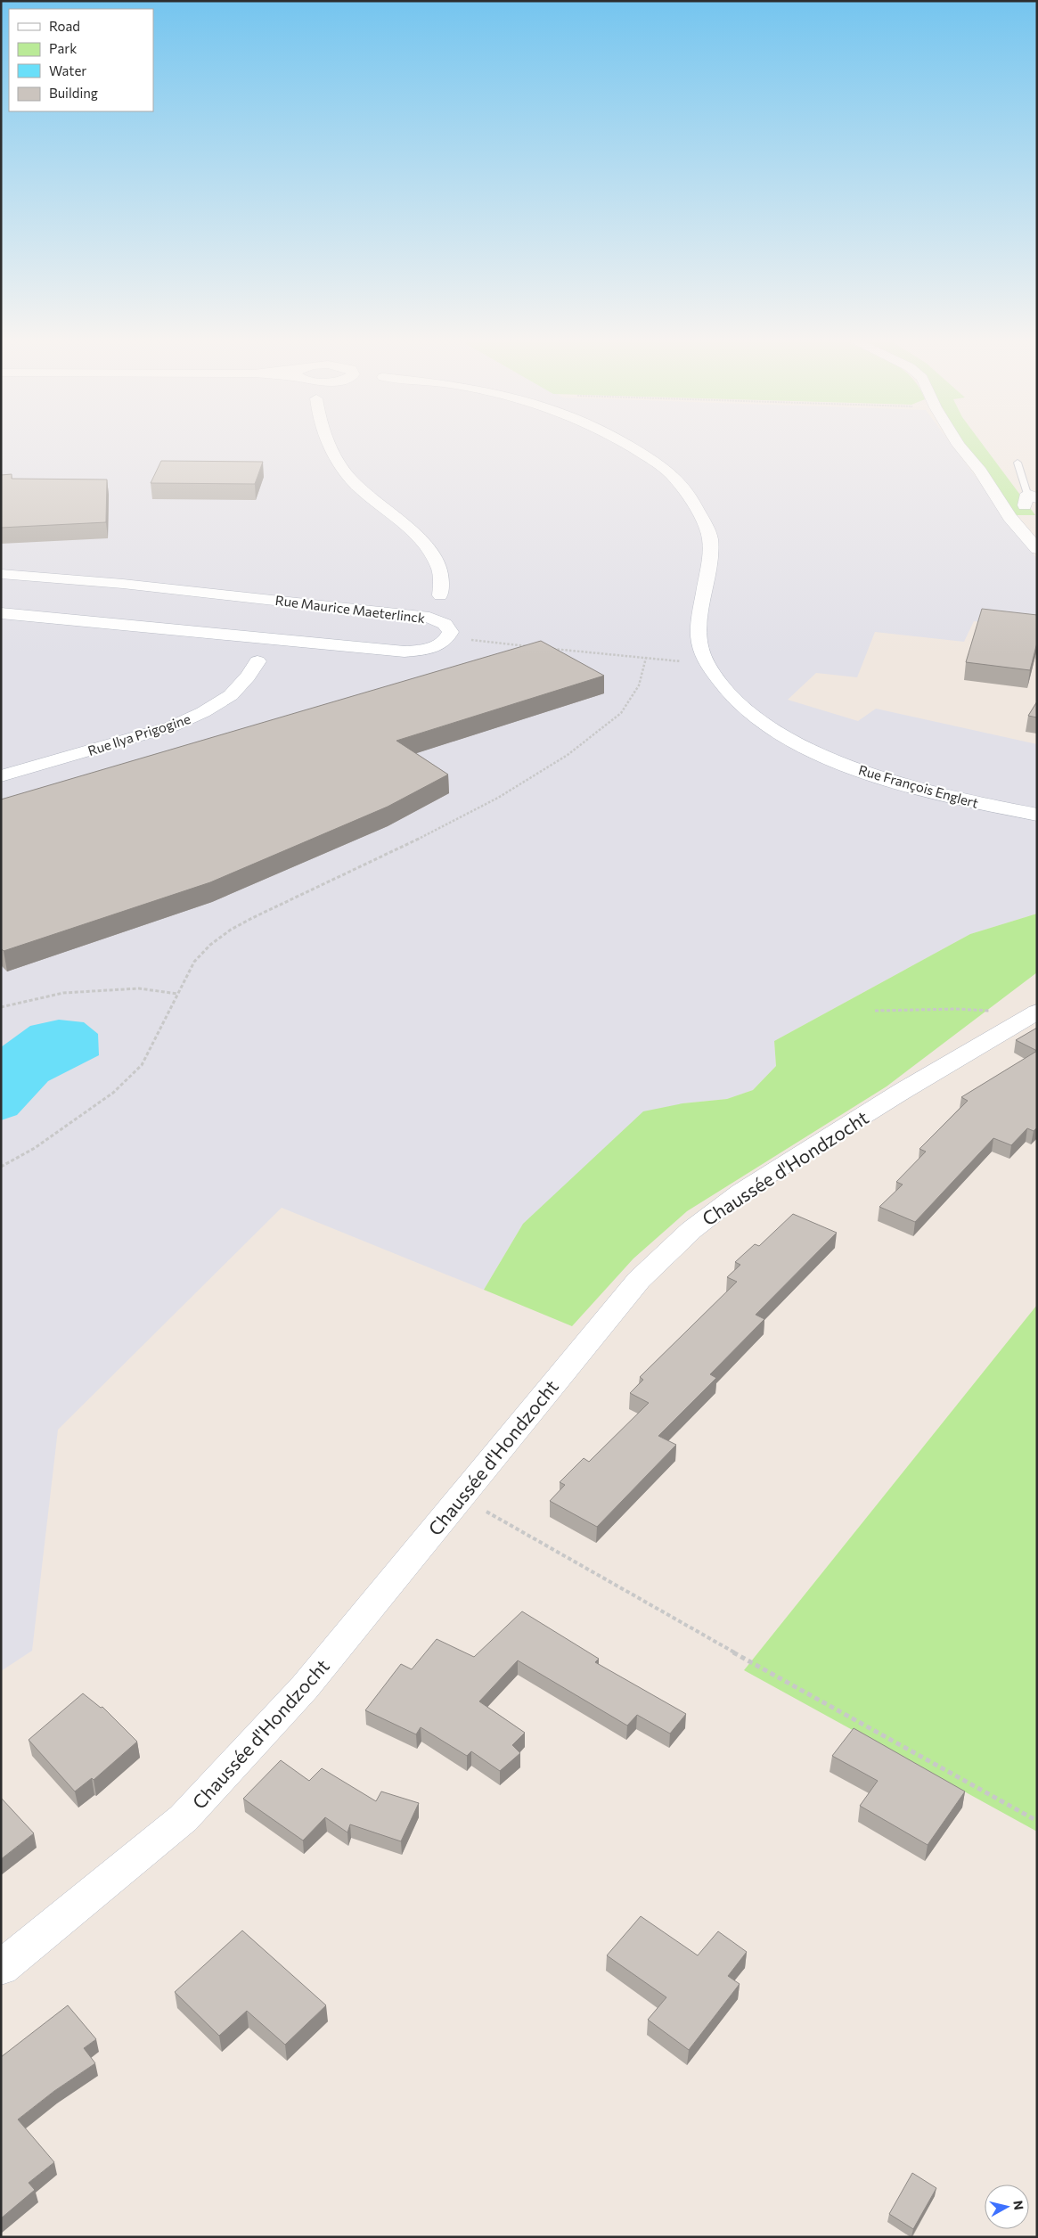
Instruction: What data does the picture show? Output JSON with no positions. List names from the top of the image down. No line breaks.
{"streets":{"street":["Rue Maurice Maeterlinck","Rue Ilya Prigogine","Rue François Englert","Chaussée d'Hondzocht"]},"legend":["Road","Park","Water","Building"],"north":"right"}
